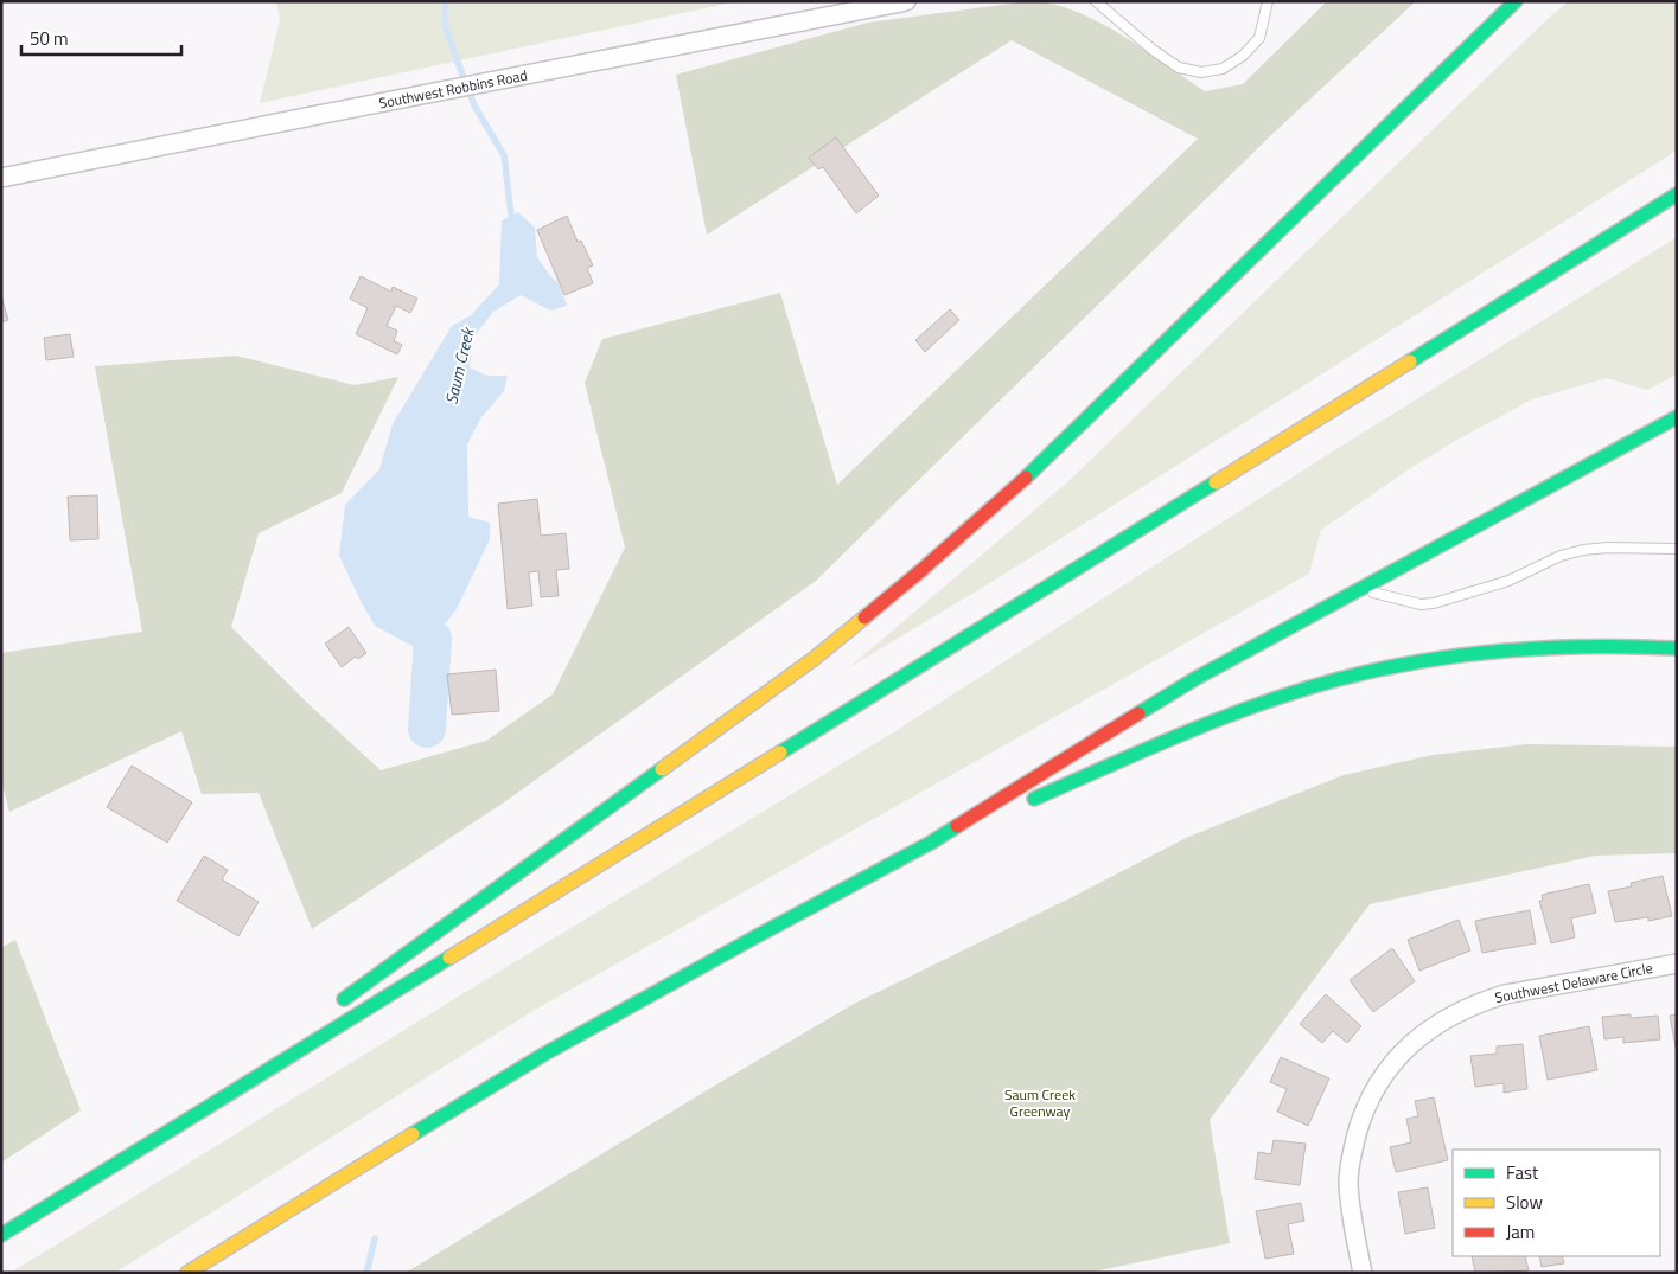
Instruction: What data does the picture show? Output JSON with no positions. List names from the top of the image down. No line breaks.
{"streets":{"street":["Southwest Robbins Road","Southwest Delaware Circle"]},"water":["Saum Creek"],"parks":["Saum Creek Greenway"],"legend":["Fast","Slow","Jam"],"scale_bar":"50 m"}
